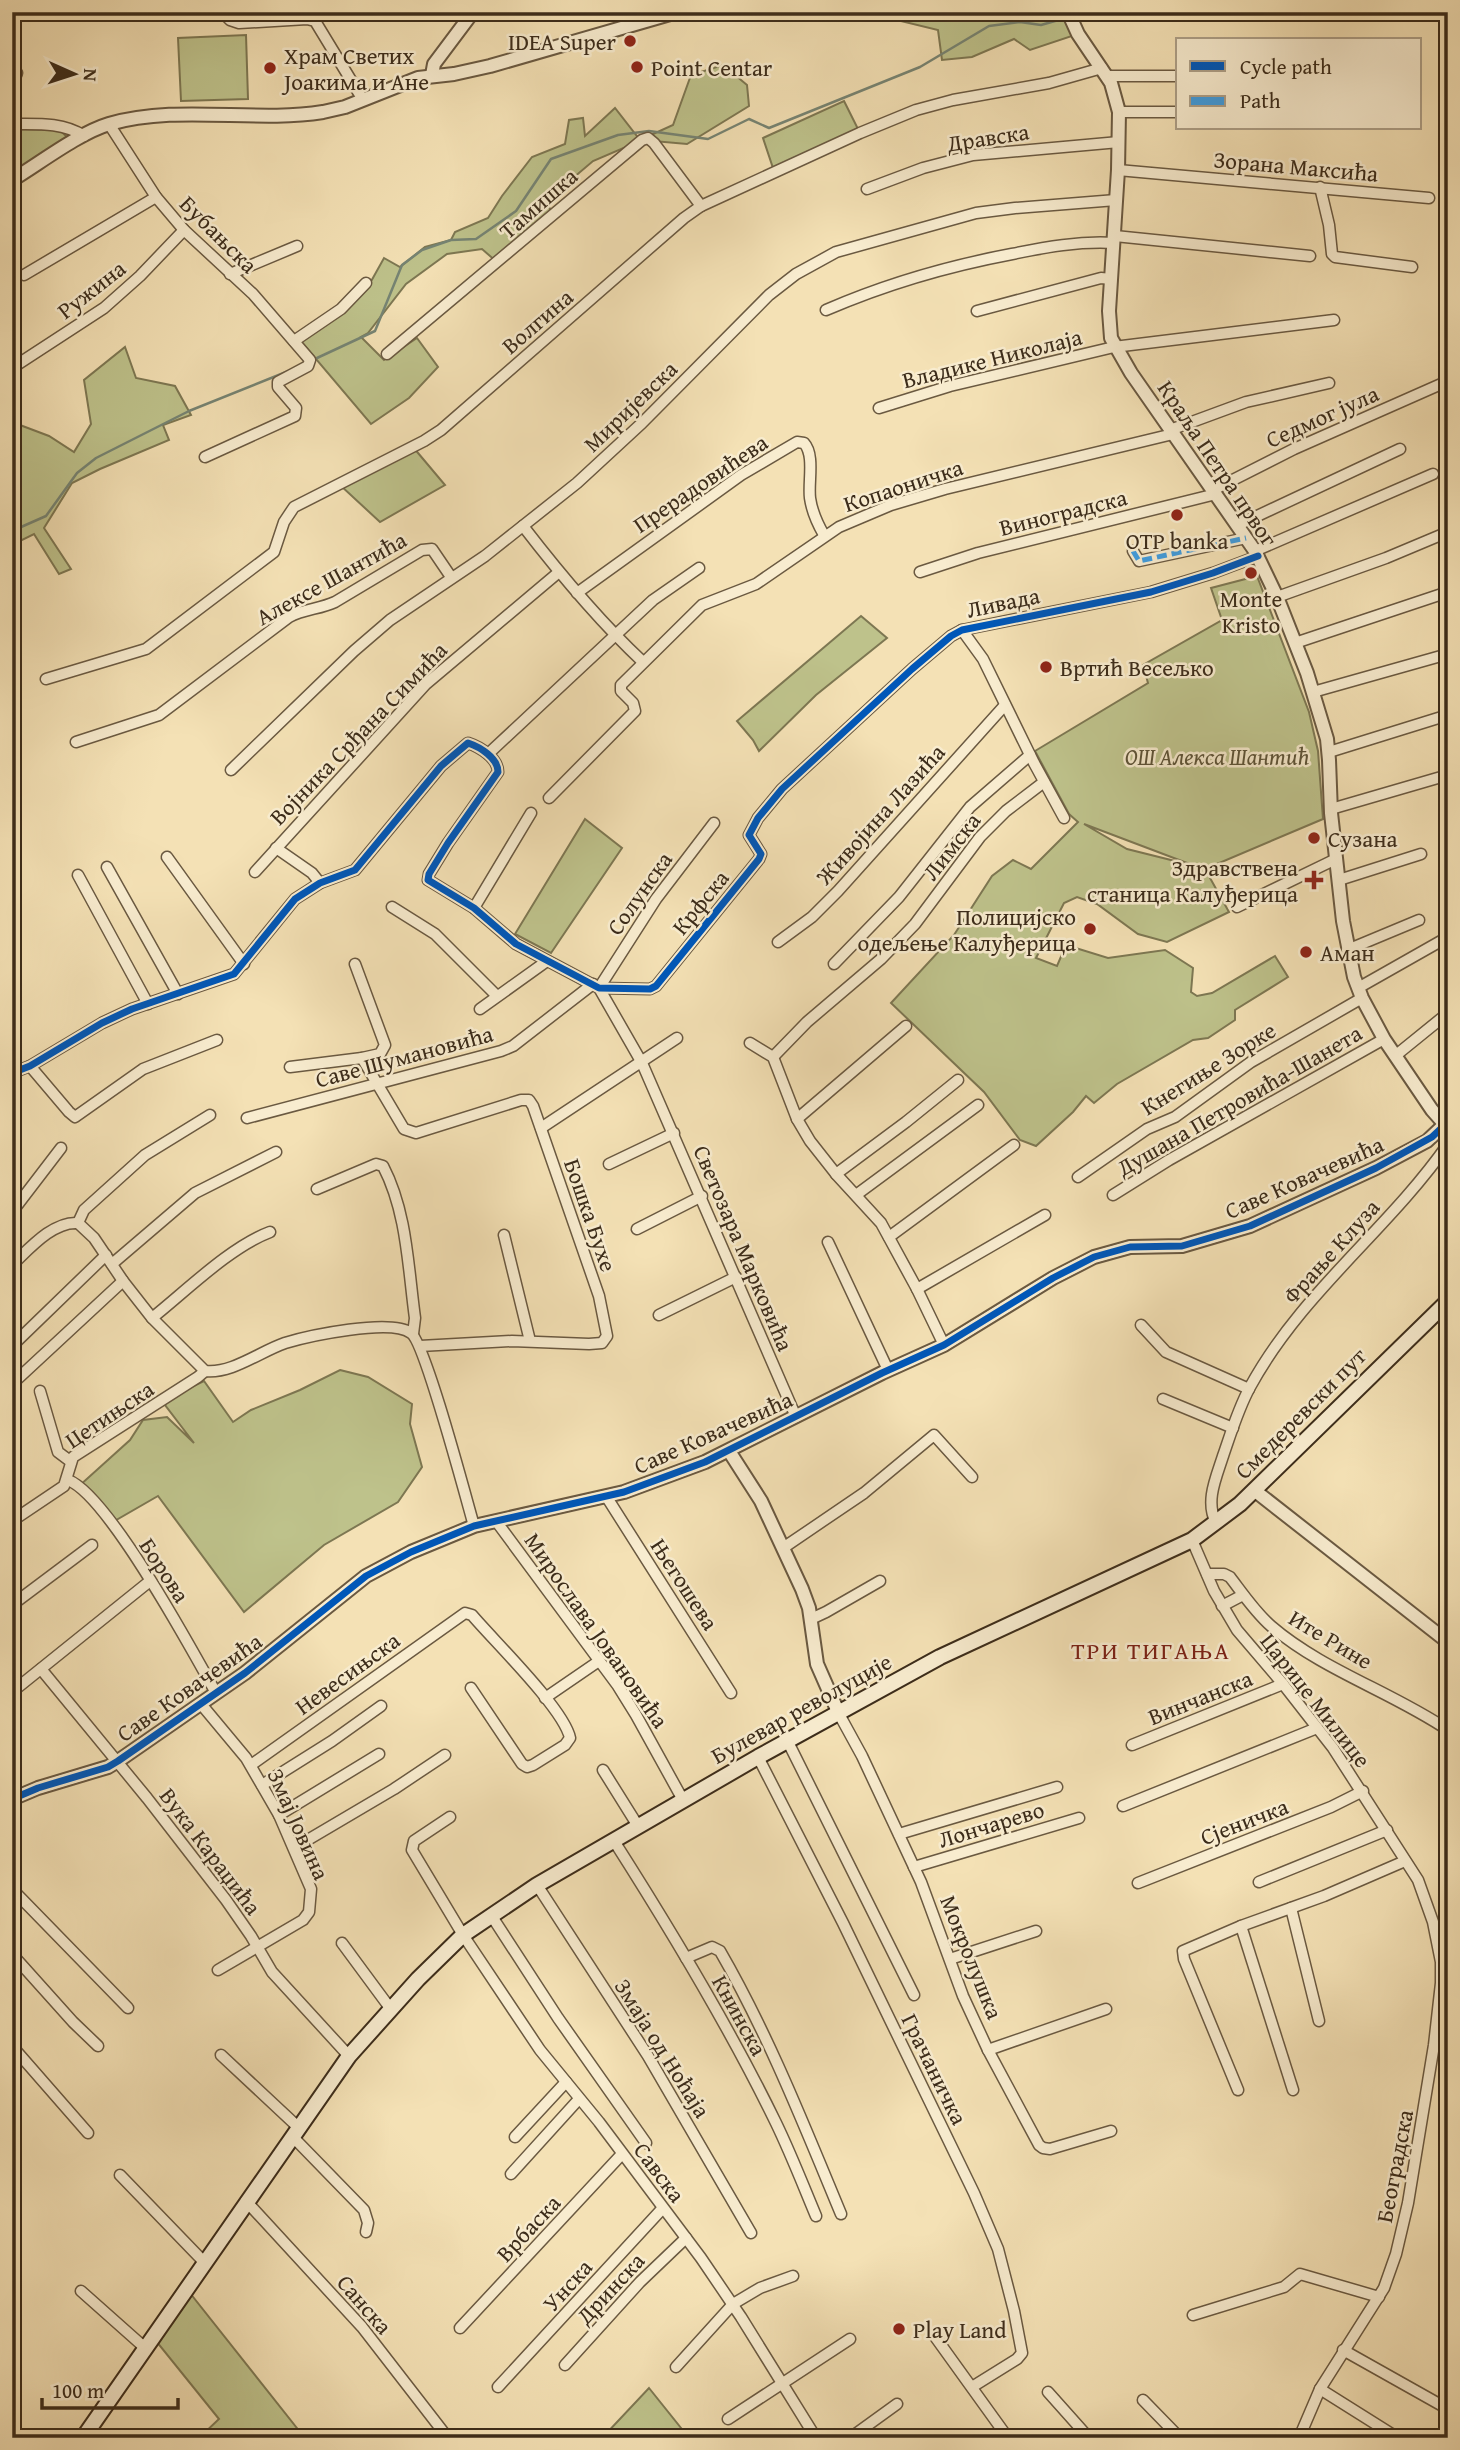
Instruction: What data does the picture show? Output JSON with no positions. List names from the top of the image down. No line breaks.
{"streets":{"main road":["Смедеревски пут","Булевар револуције"],"street":["Дравска","Зорана Максића","Тамишка","Бубањска","Ружина","Волгина","Владике Николаја","Миријевска","Седмог јула","Краља Петра првог","Прерадовићева","Копаоничка","Виноградска","Алексе Шантића","Ливада","Војника Срђана Симића","Живојина Лазића","Лимска","Солунска","Крфска","Саве Шумановића","Кнегиње Зорке","Душана Петровића-Шанета","Саве Ковачевића","Бошка Бухе","Светозара Марковића","Фрање Клуза","Цетињска","Борова","Његошева","Мирослава Јовановића","Ите Рине","Невесињска","Винчанска","Царице Милице","Сјеничка","Змај Јовина","Лончарево","Вука Караџића","Мокролушка","Книнска","Змаја од Ноћаја","Грачаничка","Београдска","Савска","Врбаска","Унска","Дринска","Санска"]},"crossings":[["Дравска","Краља Петра првог"],["Зорана Максића","Краља Петра првог"],["Тамишка","Волгина"],["Бубањска","Ружина"],["Волгина","Краља Петра првог"],["Владике Николаја","Краља Петра првог"],["Миријевска","Краља Петра првог"],["Миријевска","Алексе Шантића"],["Седмог јула","Краља Петра првог"],["Седмог јула","Виноградска"],["Краља Петра првог","Копаоничка"],["Краља Петра првог","Виноградска"],["Краља Петра првог","Ливада"],["Краља Петра првог","Кнегиње Зорке"],["Краља Петра првог","Душана Петровића-Шанета"],["Краља Петра првог","Саве Ковачевића"],["Прерадовићева","Копаоничка"],["Ливада","Крфска"],["Солунска","Крфска"],["Солунска","Саве Шумановића"],["Солунска","Светозара Марковића"],["Крфска","Саве Шумановића"],["Крфска","Светозара Марковића"],["Саве Шумановића","Бошка Бухе"],["Саве Шумановића","Светозара Марковића"],["Саве Ковачевића","Светозара Марковића"],["Саве Ковачевића","Борова"],["Саве Ковачевића","Његошева"],["Саве Ковачевића","Мирослава Јовановића"],["Саве Ковачевића","Змај Јовина"],["Саве Ковачевића","Вука Караџића"],["Фрање Клуза","Смедеревски пут"],["Смедеревски пут","Царице Милице"],["Смедеревски пут","Булевар револуције"],["Цетињска","Борова"],["Мирослава Јовановића","Булевар револуције"],["Ите Рине","Царице Милице"],["Невесињска","Змај Јовина"],["Винчанска","Царице Милице"],["Царице Милице","Сјеничка"],["Царице Милице","Београдска"],["Булевар револуције","Вука Караџића"],["Булевар револуције","Мокролушка"],["Булевар револуције","Книнска"],["Булевар револуције","Змаја од Ноћаја"],["Булевар револуције","Грачаничка"],["Булевар револуције","Савска"],["Булевар револуције","Санска"],["Змај Јовина","Вука Караџића"],["Лончарево","Мокролушка"],["Савска","Врбаска"],["Савска","Унска"],["Савска","Дринска"]],"districts":["ТРИ ТИГАЊА"],"parks":["ОШ Алекса Шантић"],"places":{"other":["IDEA Super","Point Centar","Храм Светих Јоакима и Ане","OTP banka","Monte Kristo","Вртић Весељко","Сузана","Полицијско одељење Калуђерица","Аман","Play Land"],"health":["Здравствена станица Калуђерица"]},"legend":["Cycle path","Path"],"scale_bar":"100 m","north":"right"}
